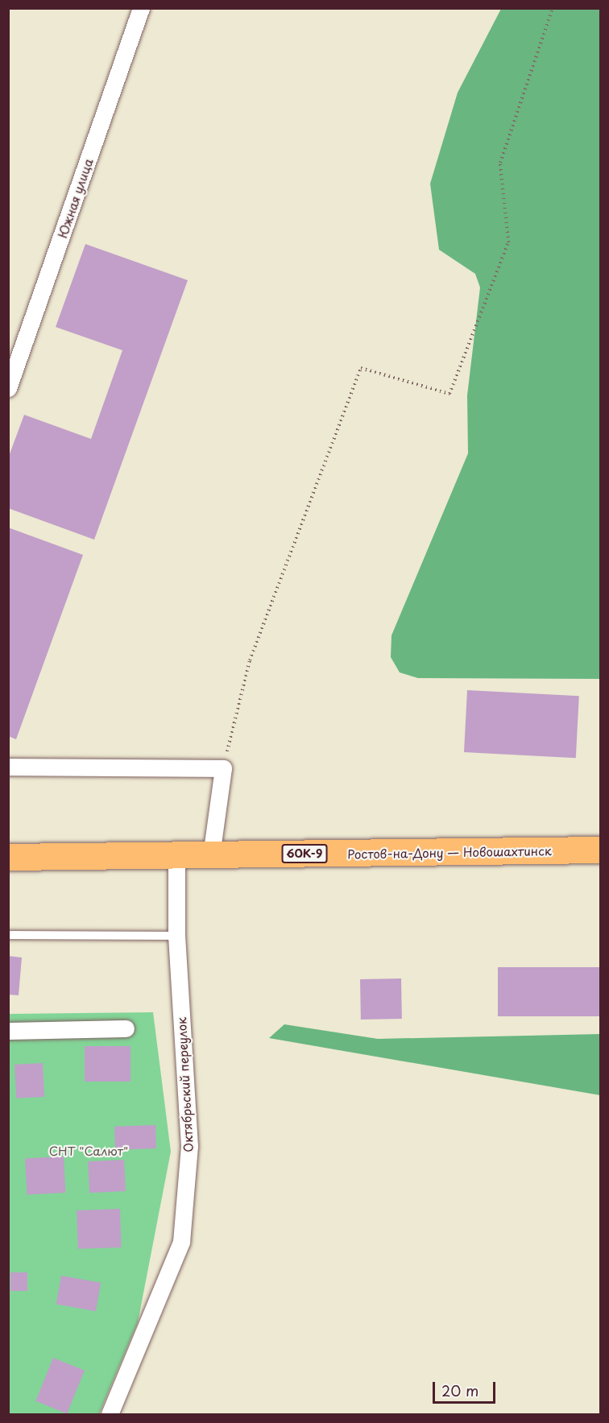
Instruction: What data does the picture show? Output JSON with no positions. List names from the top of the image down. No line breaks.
{"streets":{"main road":["Ростов-на-Дону — Новошахтинск","60К-9"],"street":["Южная улица","Октябрьский переулок"]},"crossings":[["Ростов-на-Дону — Новошахтинск","Октябрьский переулок"]],"parks":["СНТ \"Салют\""],"scale_bar":"20 m"}
